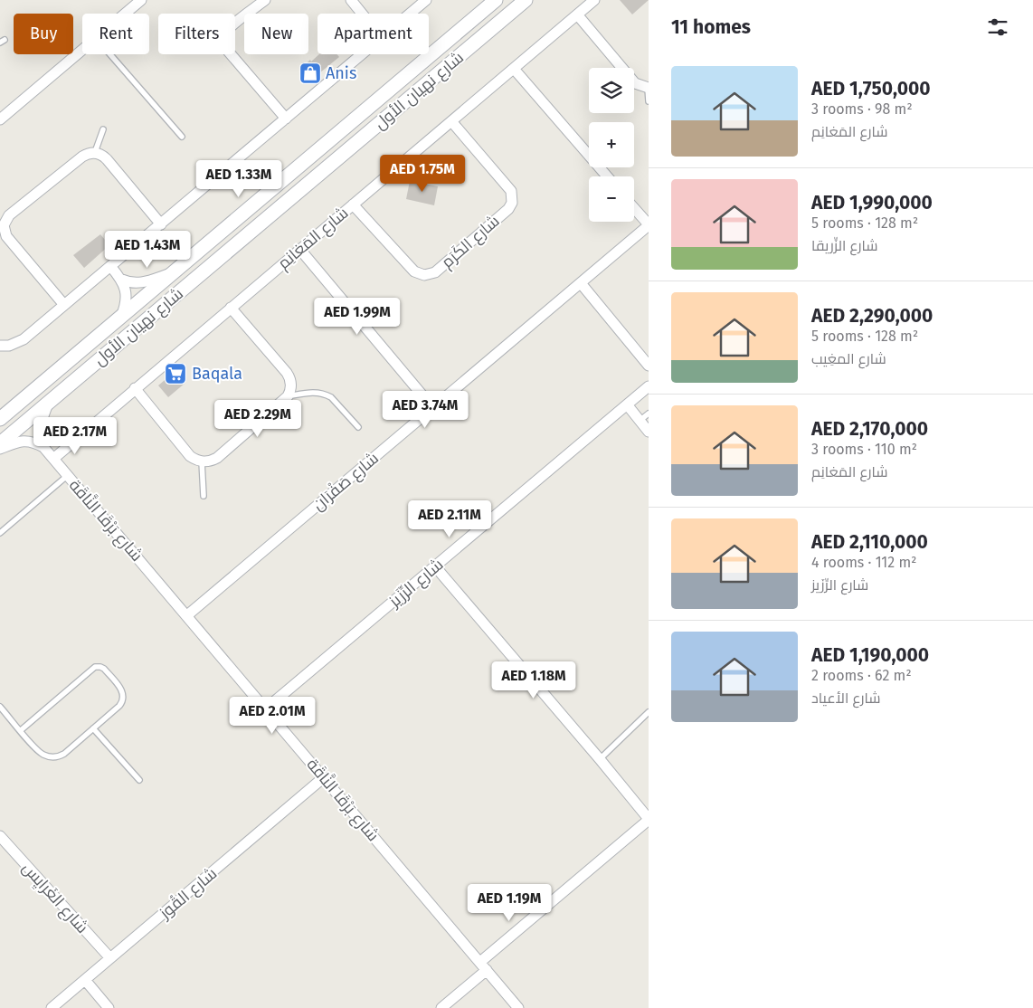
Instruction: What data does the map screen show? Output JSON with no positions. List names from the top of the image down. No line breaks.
{"streets":{"main road":["شارع نهيان الأول"],"street":["شارع المَغانِم","شارع الكَرَم","شارع صَفْرَان","شارع بَرْقَا النَّاقَة","شارع الرِّزَيز","شارع القُوز","شارع الغَرايِس"]},"crossings":[["شارع المَغانِم","شارع الكَرَم"],["شارع المَغانِم","شارع بَرْقَا النَّاقَة"],["شارع صَفْرَان","شارع بَرْقَا النَّاقَة"],["شارع بَرْقَا النَّاقَة","شارع الرِّزَيز"],["شارع بَرْقَا النَّاقَة","شارع القُوز"],["شارع القُوز","شارع الغَرايِس"]],"places":{"shop":["Anis"],"supermarket":["Baqala"]},"page":{"heading":"11 homes","chip":["Buy","Rent","Filters","New","Apartment"],"list":[{"name":"AED 1,750,000","note":"3 rooms · 98 m² · شارع المَغانِم"},{"name":"AED 1,990,000","note":"5 rooms · 128 m² · شارع الزِّريقا"},{"name":"AED 2,290,000","note":"5 rooms · 128 m² · شارع المغِيب"},{"name":"AED 2,170,000","note":"3 rooms · 110 m² · شارع المَغانِم"},{"name":"AED 2,110,000","note":"4 rooms · 112 m² · شارع الرِّزَيز"},{"name":"AED 1,190,000","note":"2 rooms · 62 m² · شارع الأعياد"}],"map_buttons":["+","−"],"price":["AED 1.75M","AED 1.33M","AED 1.43M","AED 1.99M","AED 3.74M","AED 2.29M","AED 2.17M","AED 2.11M","AED 1.18M","AED 2.01M","AED 1.19M"]}}
